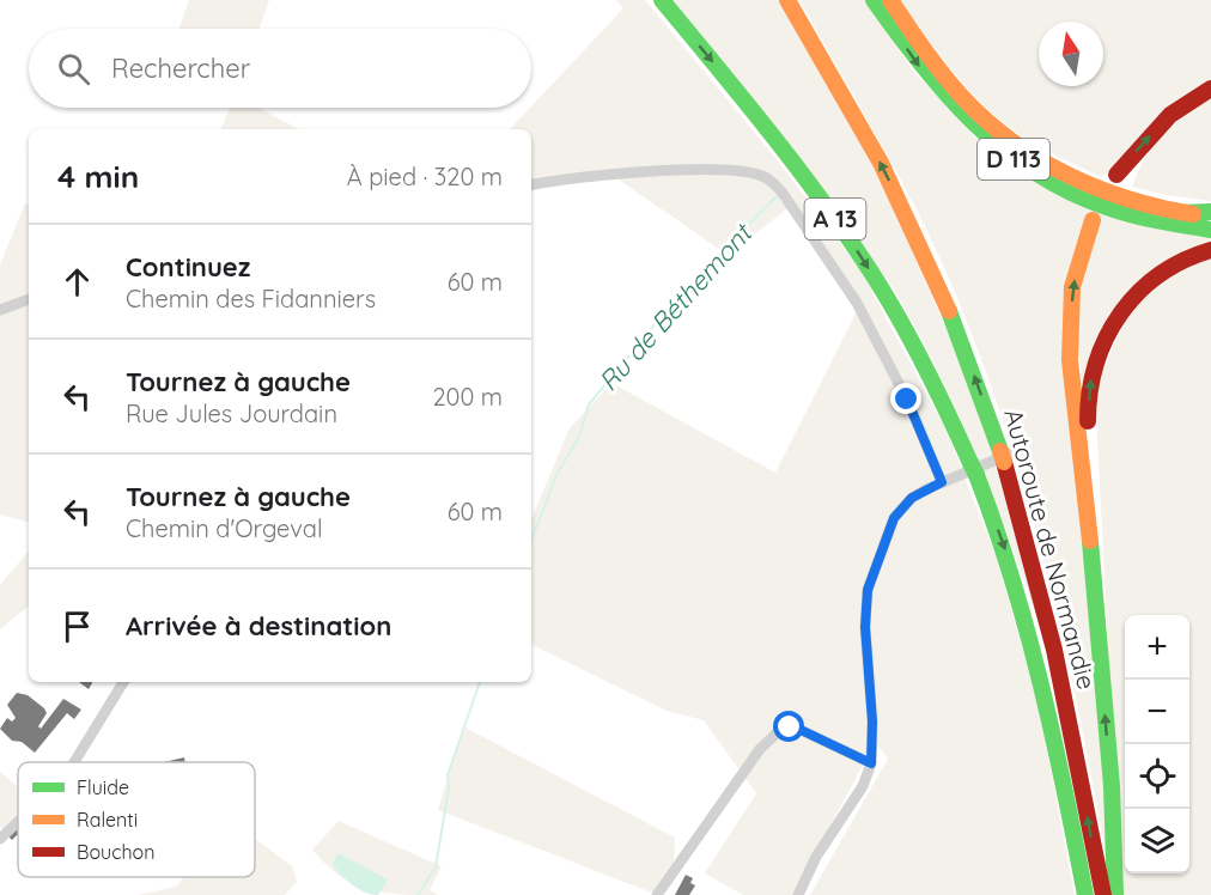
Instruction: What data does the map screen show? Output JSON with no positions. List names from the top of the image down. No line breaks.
{"streets":{"main road":["D 113","A 13","Autoroute de Normandie"]},"water":["Ru de Béthemont"],"legend":["Fluide","Ralenti","Bouchon"],"north":"top","page":{"search":"Rechercher","heading":["4 min","À pied · 320 m"],"list":[["Continuez","Chemin des Fidanniers","60 m"],["Tournez à gauche","Rue Jules Jourdain","200 m"],["Tournez à gauche","Chemin d'Orgeval","60 m"],"Arrivée à destination"],"map_buttons":["+","−"]}}
